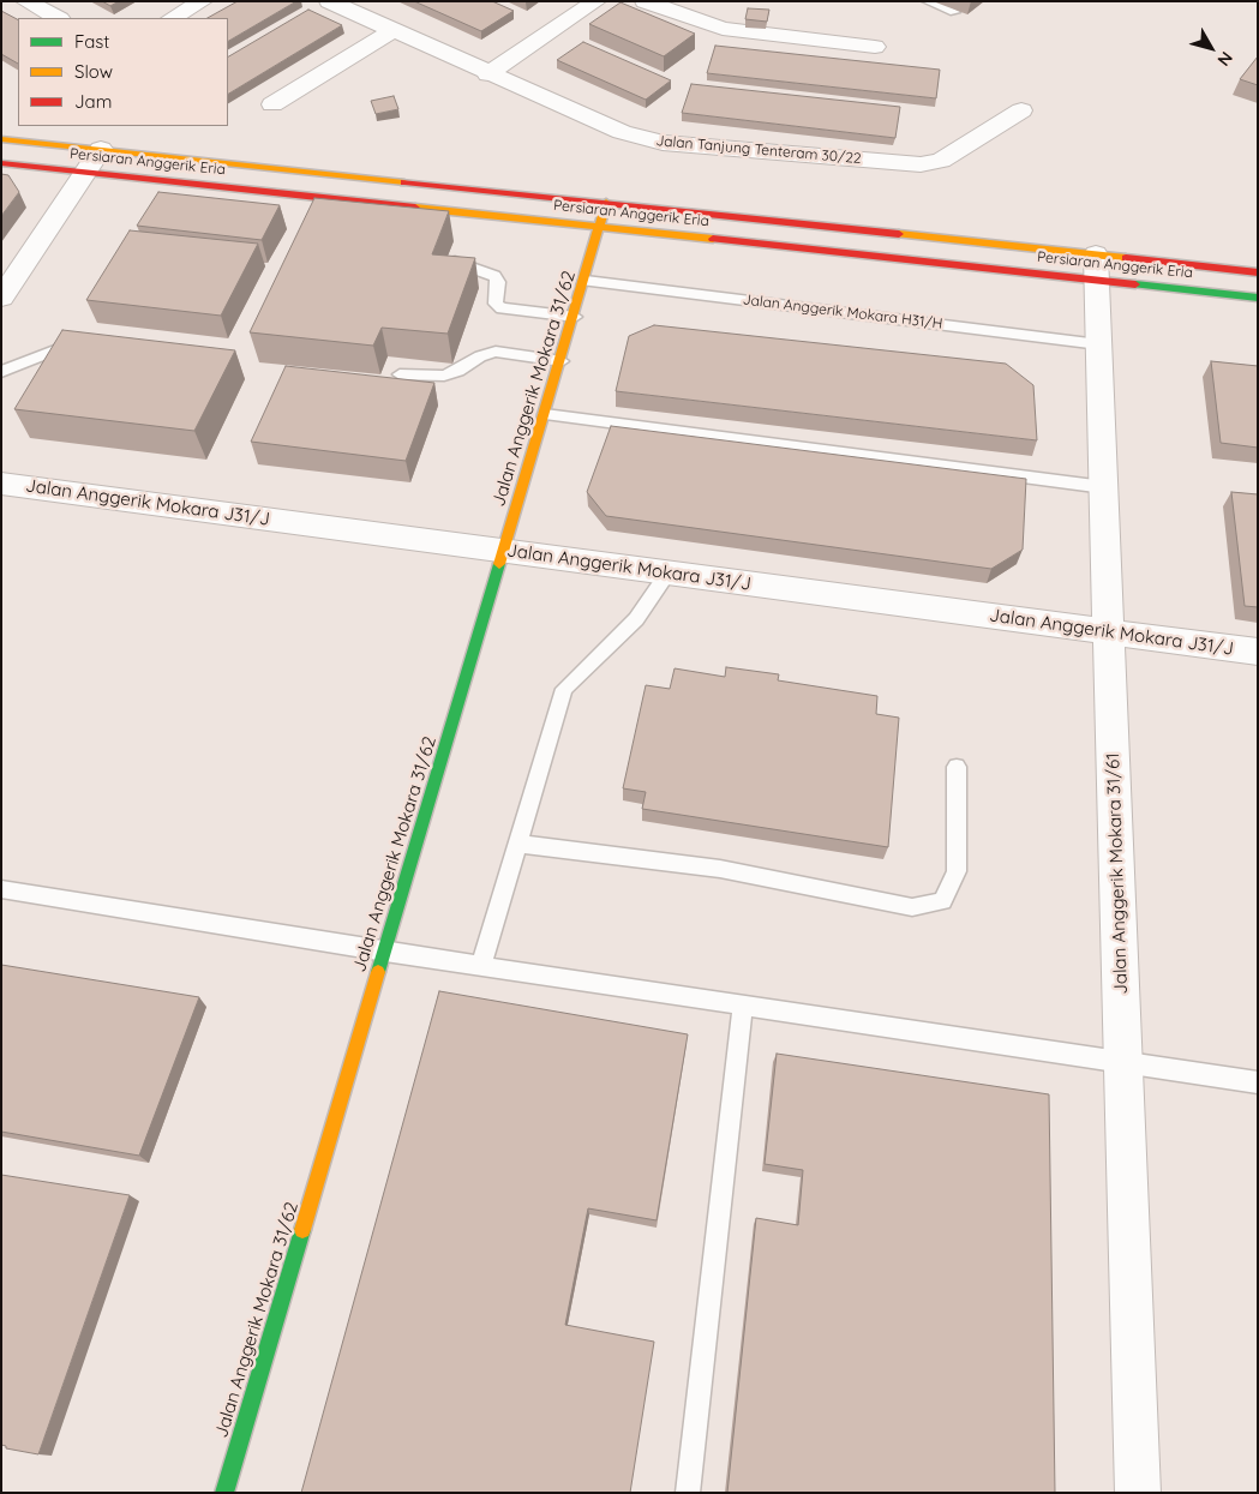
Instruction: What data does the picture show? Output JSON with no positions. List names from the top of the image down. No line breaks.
{"streets":{"street":["Jalan Tanjung Tenteram 30/22","Persiaran Anggerik Eria","Jalan Anggerik Mokara 31/62","Jalan Anggerik Mokara J31/J","Jalan Anggerik Mokara 31/61"],"lane":["Jalan Anggerik Mokara H31/H"]},"crossings":[["Persiaran Anggerik Eria","Jalan Anggerik Mokara 31/62"],["Persiaran Anggerik Eria","Jalan Anggerik Mokara 31/61"],["Jalan Anggerik Mokara H31/H","Jalan Anggerik Mokara 31/62"],["Jalan Anggerik Mokara H31/H","Jalan Anggerik Mokara 31/61"],["Jalan Anggerik Mokara 31/62","Jalan Anggerik Mokara J31/J"],["Jalan Anggerik Mokara J31/J","Jalan Anggerik Mokara 31/61"]],"legend":["Fast","Slow","Jam"],"north":"bottom right"}
